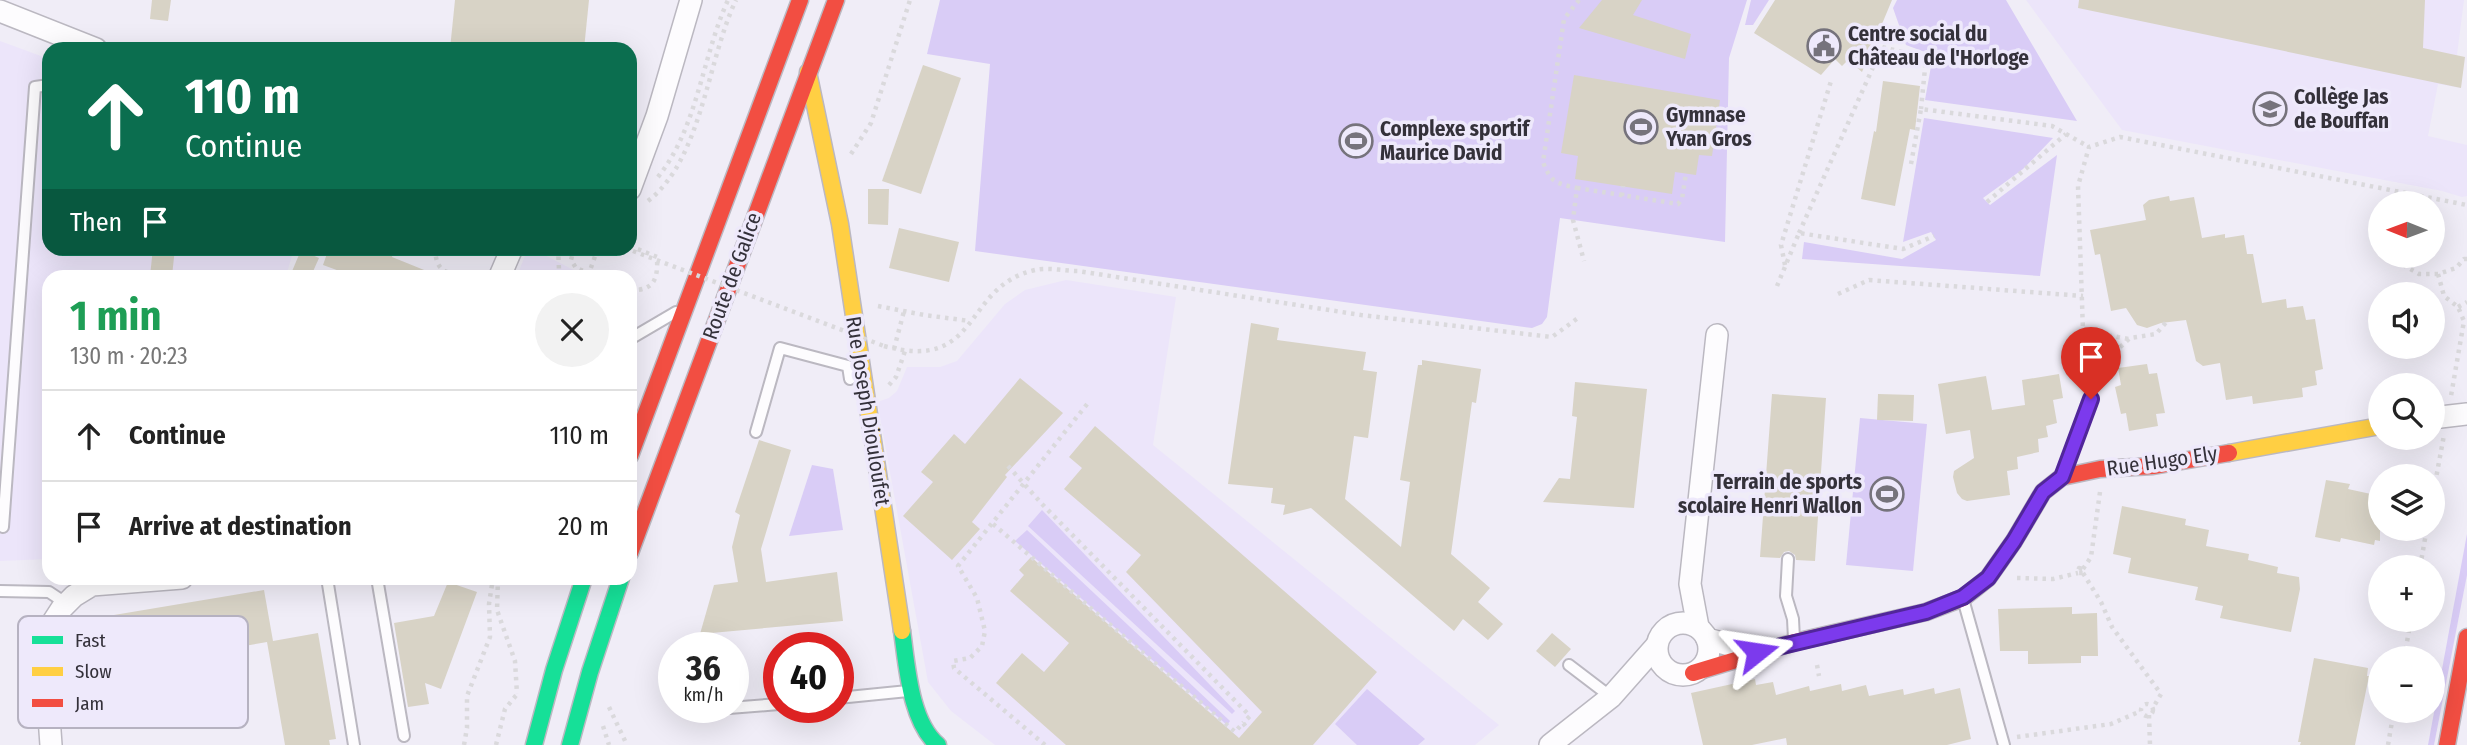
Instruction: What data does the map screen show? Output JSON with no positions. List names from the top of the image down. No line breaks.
{"streets":{"main road":["Route de Galice","Rue Joseph Diouloufet","Rue Hugo Ely"]},"crossings":[["Route de Galice","Rue Joseph Diouloufet"]],"places":{"public building":["Centre social du Château de l'Horloge"],"school or university":["Collège Jas de Bouffan"],"sports":["Gymnase Yvan Gros","Complexe sportif Maurice David","Terrain de sports scolaire Henri Wallon"]},"legend":["Fast","Slow","Jam"],"north":"left","page":{"turn":["110 m","Continue"],"then":"Then","map_buttons":["+","−"],"heading":["1 min","130 m · 20:23"],"list":[{"name":"Continue","value":"110 m"},{"name":"Arrive at destination","value":"20 m"}],"speed":"36 km/h","limit":"40"}}
